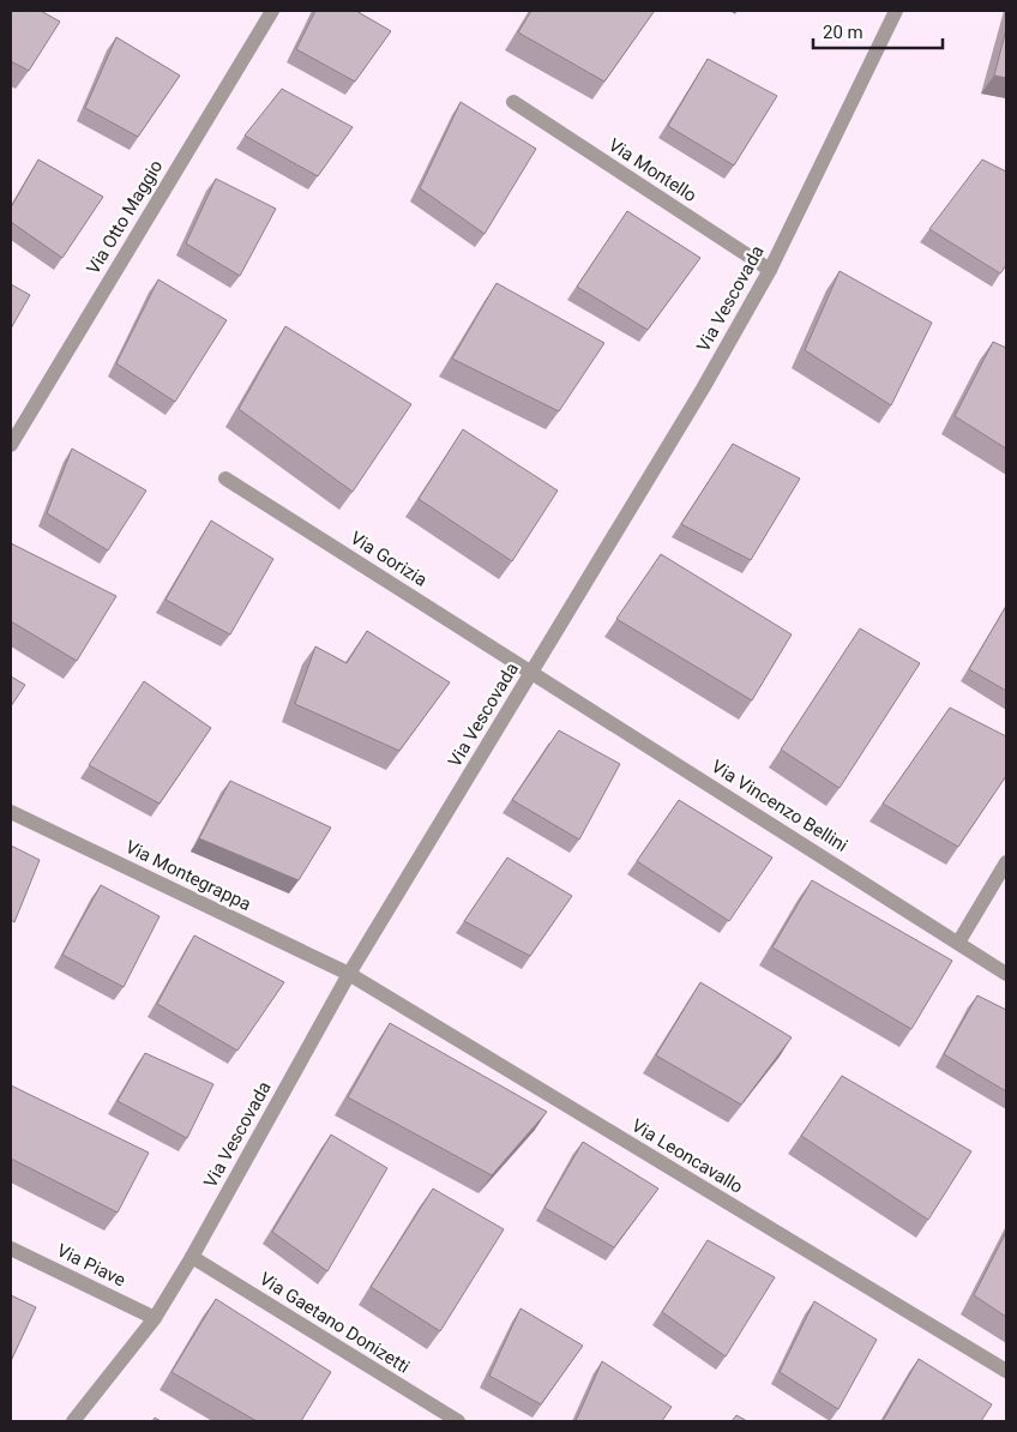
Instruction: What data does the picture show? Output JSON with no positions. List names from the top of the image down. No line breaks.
{"streets":{"street":["Via Montello","Via Otto Maggio","Via Vescovada","Via Gorizia","Via Vincenzo Bellini","Via Montegrappa","Via Leoncavallo","Via Piave","Via Gaetano Donizetti"]},"crossings":[["Via Montello","Via Vescovada"],["Via Vescovada","Via Gorizia"],["Via Vescovada","Via Vincenzo Bellini"],["Via Vescovada","Via Montegrappa"],["Via Vescovada","Via Leoncavallo"],["Via Vescovada","Via Piave"],["Via Vescovada","Via Gaetano Donizetti"],["Via Gorizia","Via Vincenzo Bellini"],["Via Montegrappa","Via Leoncavallo"]],"scale_bar":"20 m"}
